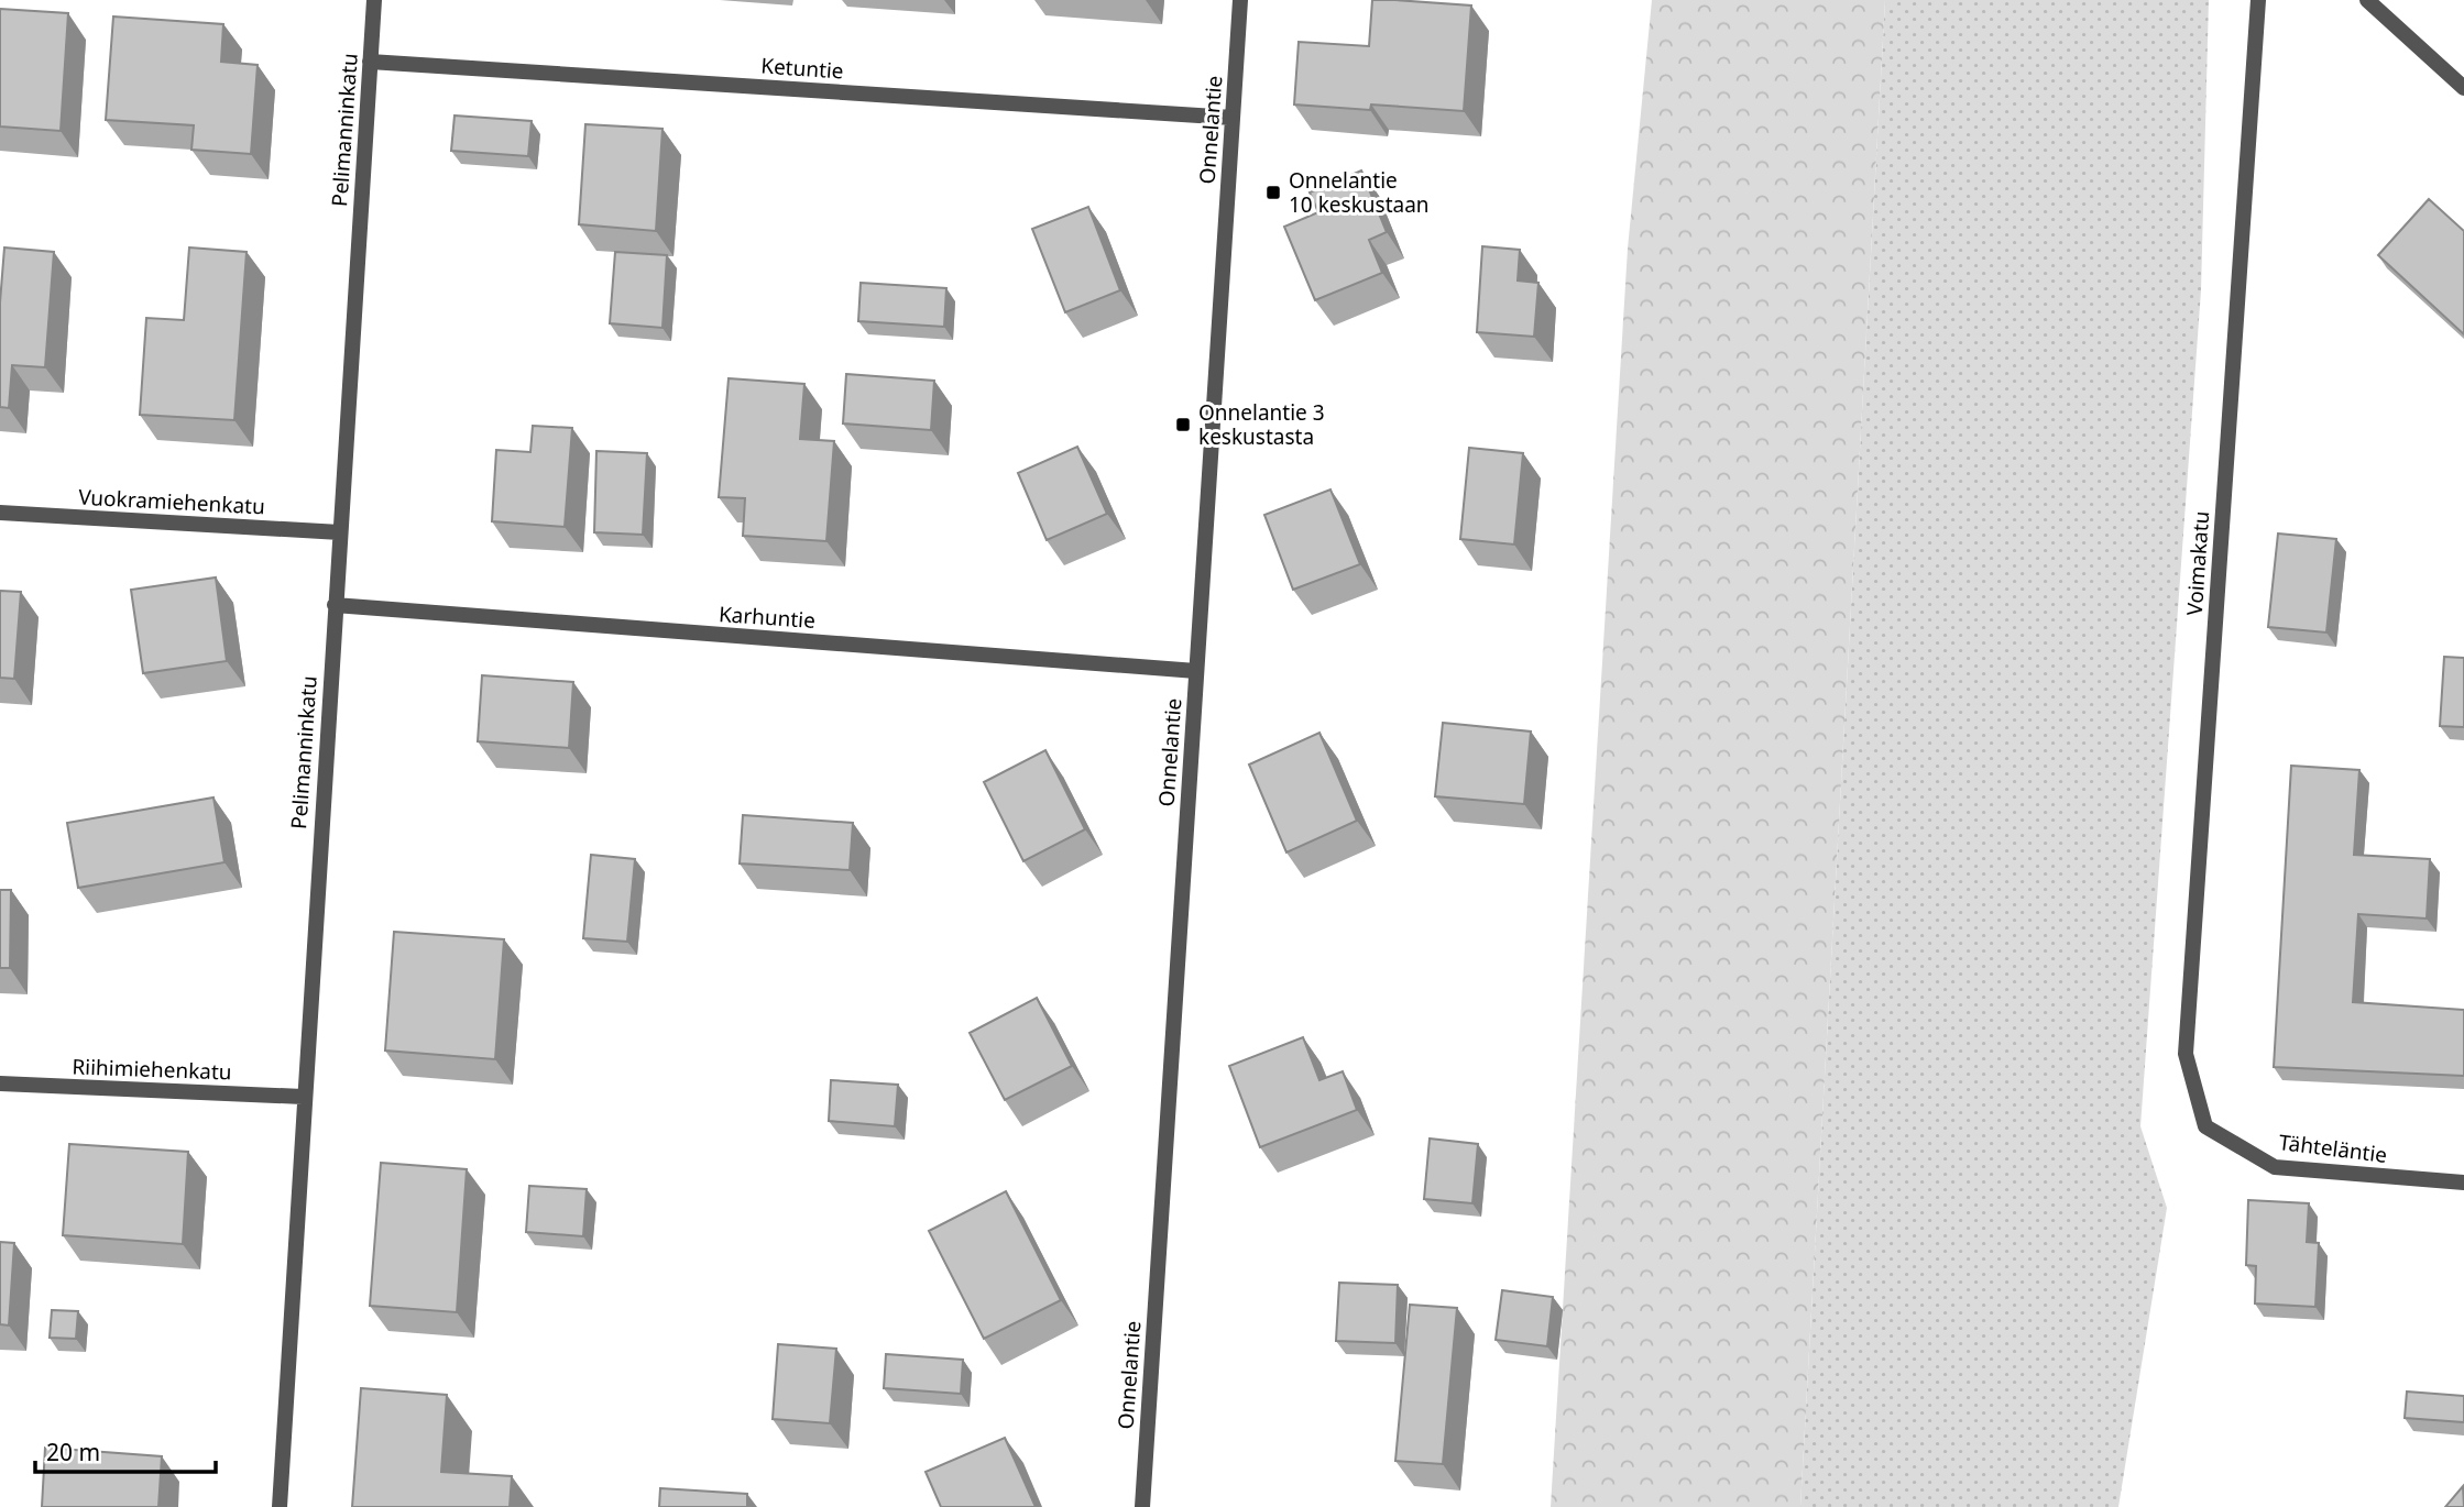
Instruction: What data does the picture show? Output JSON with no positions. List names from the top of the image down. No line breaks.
{"streets":{"street":["Ketuntie","Pelimanninkatu","Onnelantie","Vuokramiehenkatu","Voimakatu","Karhuntie","Riihimiehenkatu","Tähteläntie"]},"crossings":[["Ketuntie","Pelimanninkatu"],["Ketuntie","Onnelantie"],["Pelimanninkatu","Vuokramiehenkatu"],["Pelimanninkatu","Karhuntie"],["Pelimanninkatu","Riihimiehenkatu"],["Onnelantie","Karhuntie"],["Voimakatu","Tähteläntie"]],"places":{"transit":["Onnelantie 10 keskustaan","Onnelantie 3 keskustasta"]},"scale_bar":"20 m"}
